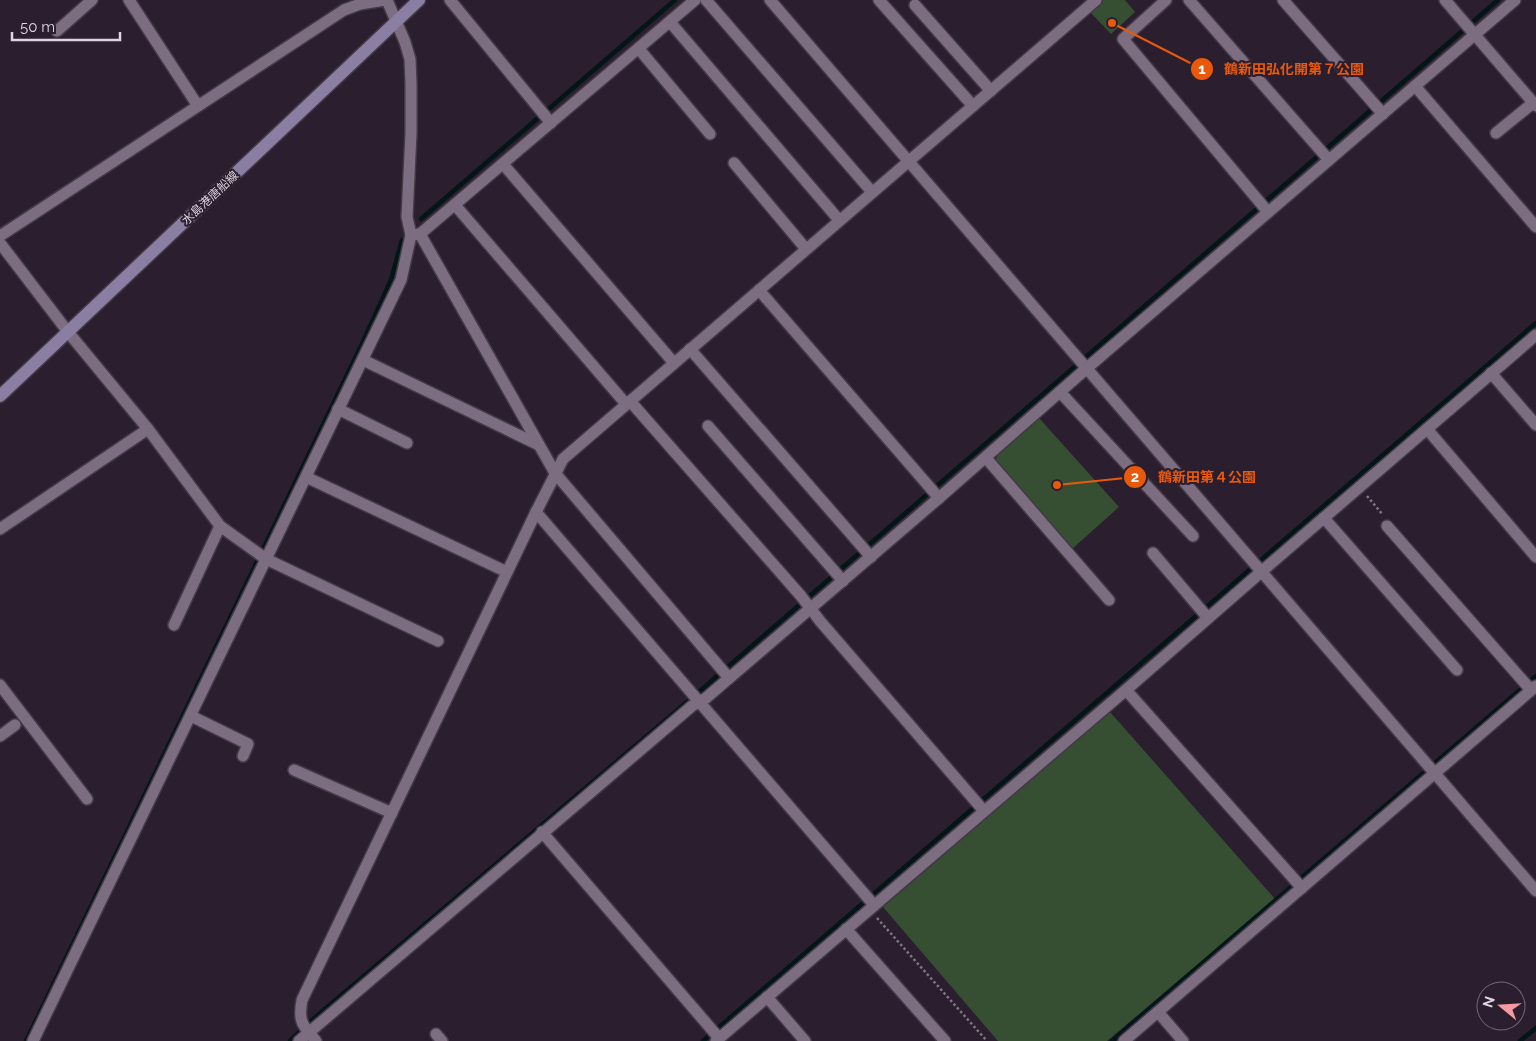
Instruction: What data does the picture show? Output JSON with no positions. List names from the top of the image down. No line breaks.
{"streets":{"main road":["水島港唐船線"]},"places":["鶴新田弘化開第７公園","鶴新田第４公園"],"scale_bar":"50 m","north":"left"}
